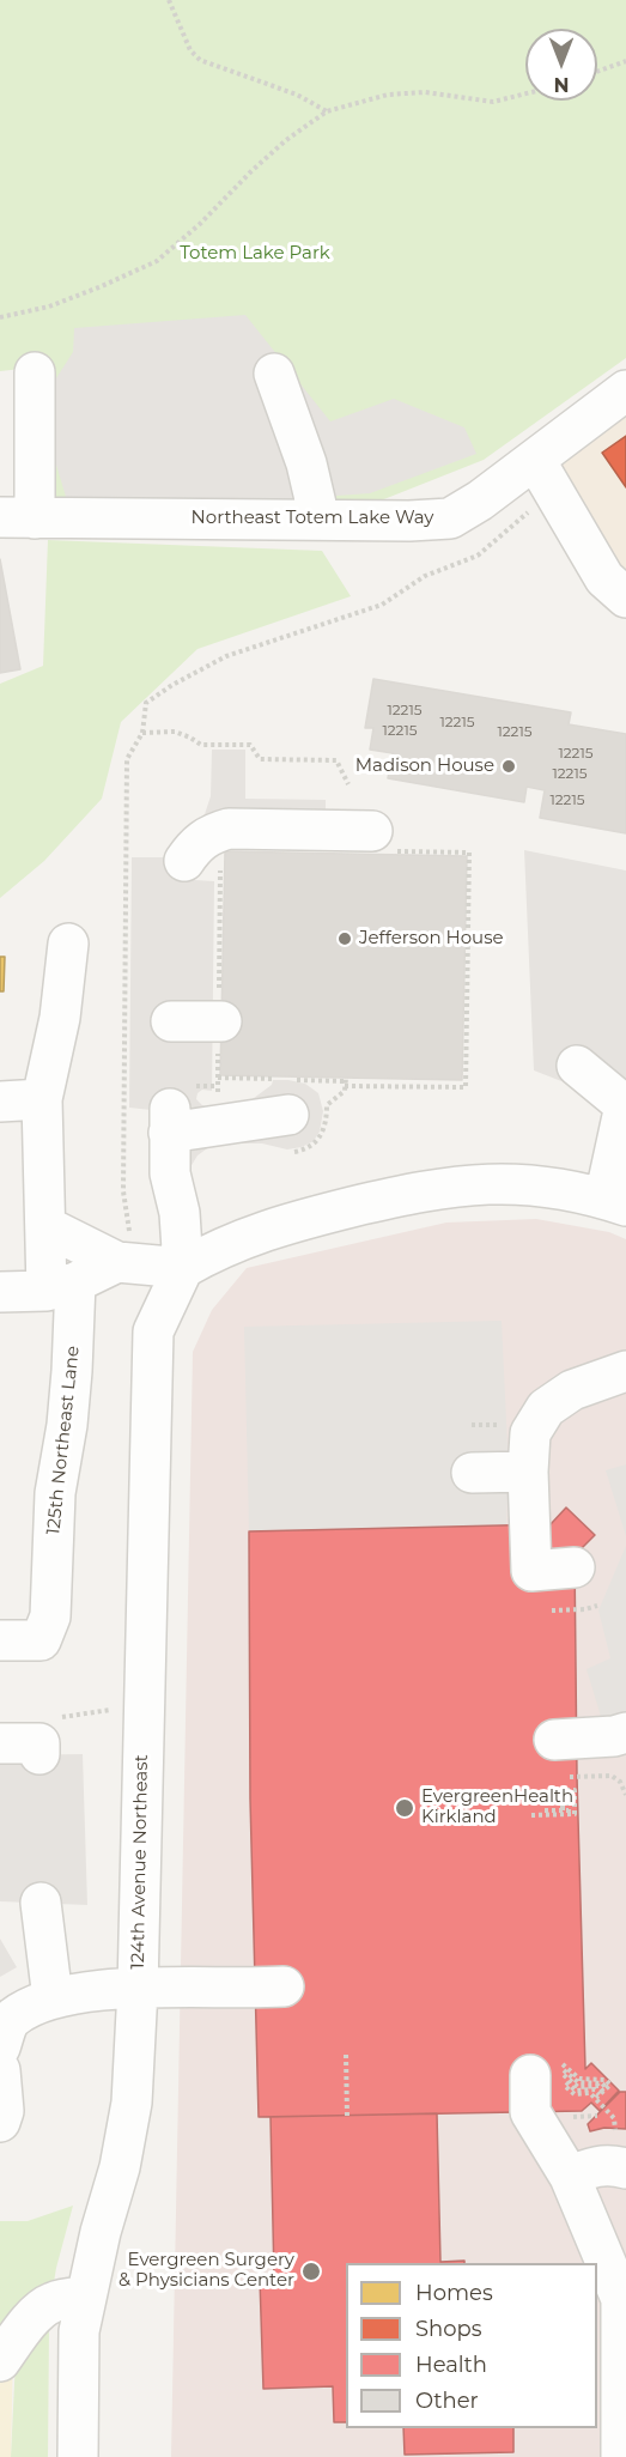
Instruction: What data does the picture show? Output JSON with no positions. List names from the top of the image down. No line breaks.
{"streets":{"street":["Northeast Totem Lake Way","125th Northeast Lane","124th Avenue Northeast"]},"parks":["Totem Lake Park"],"places":["Madison House","Jefferson House","EvergreenHealth Kirkland","Evergreen Surgery & Physicians Center"],"house_numbers":["12215","12215","12215","12215","12215","12215","12215"],"legend":["Homes","Shops","Health","Other"],"north":"bottom"}
